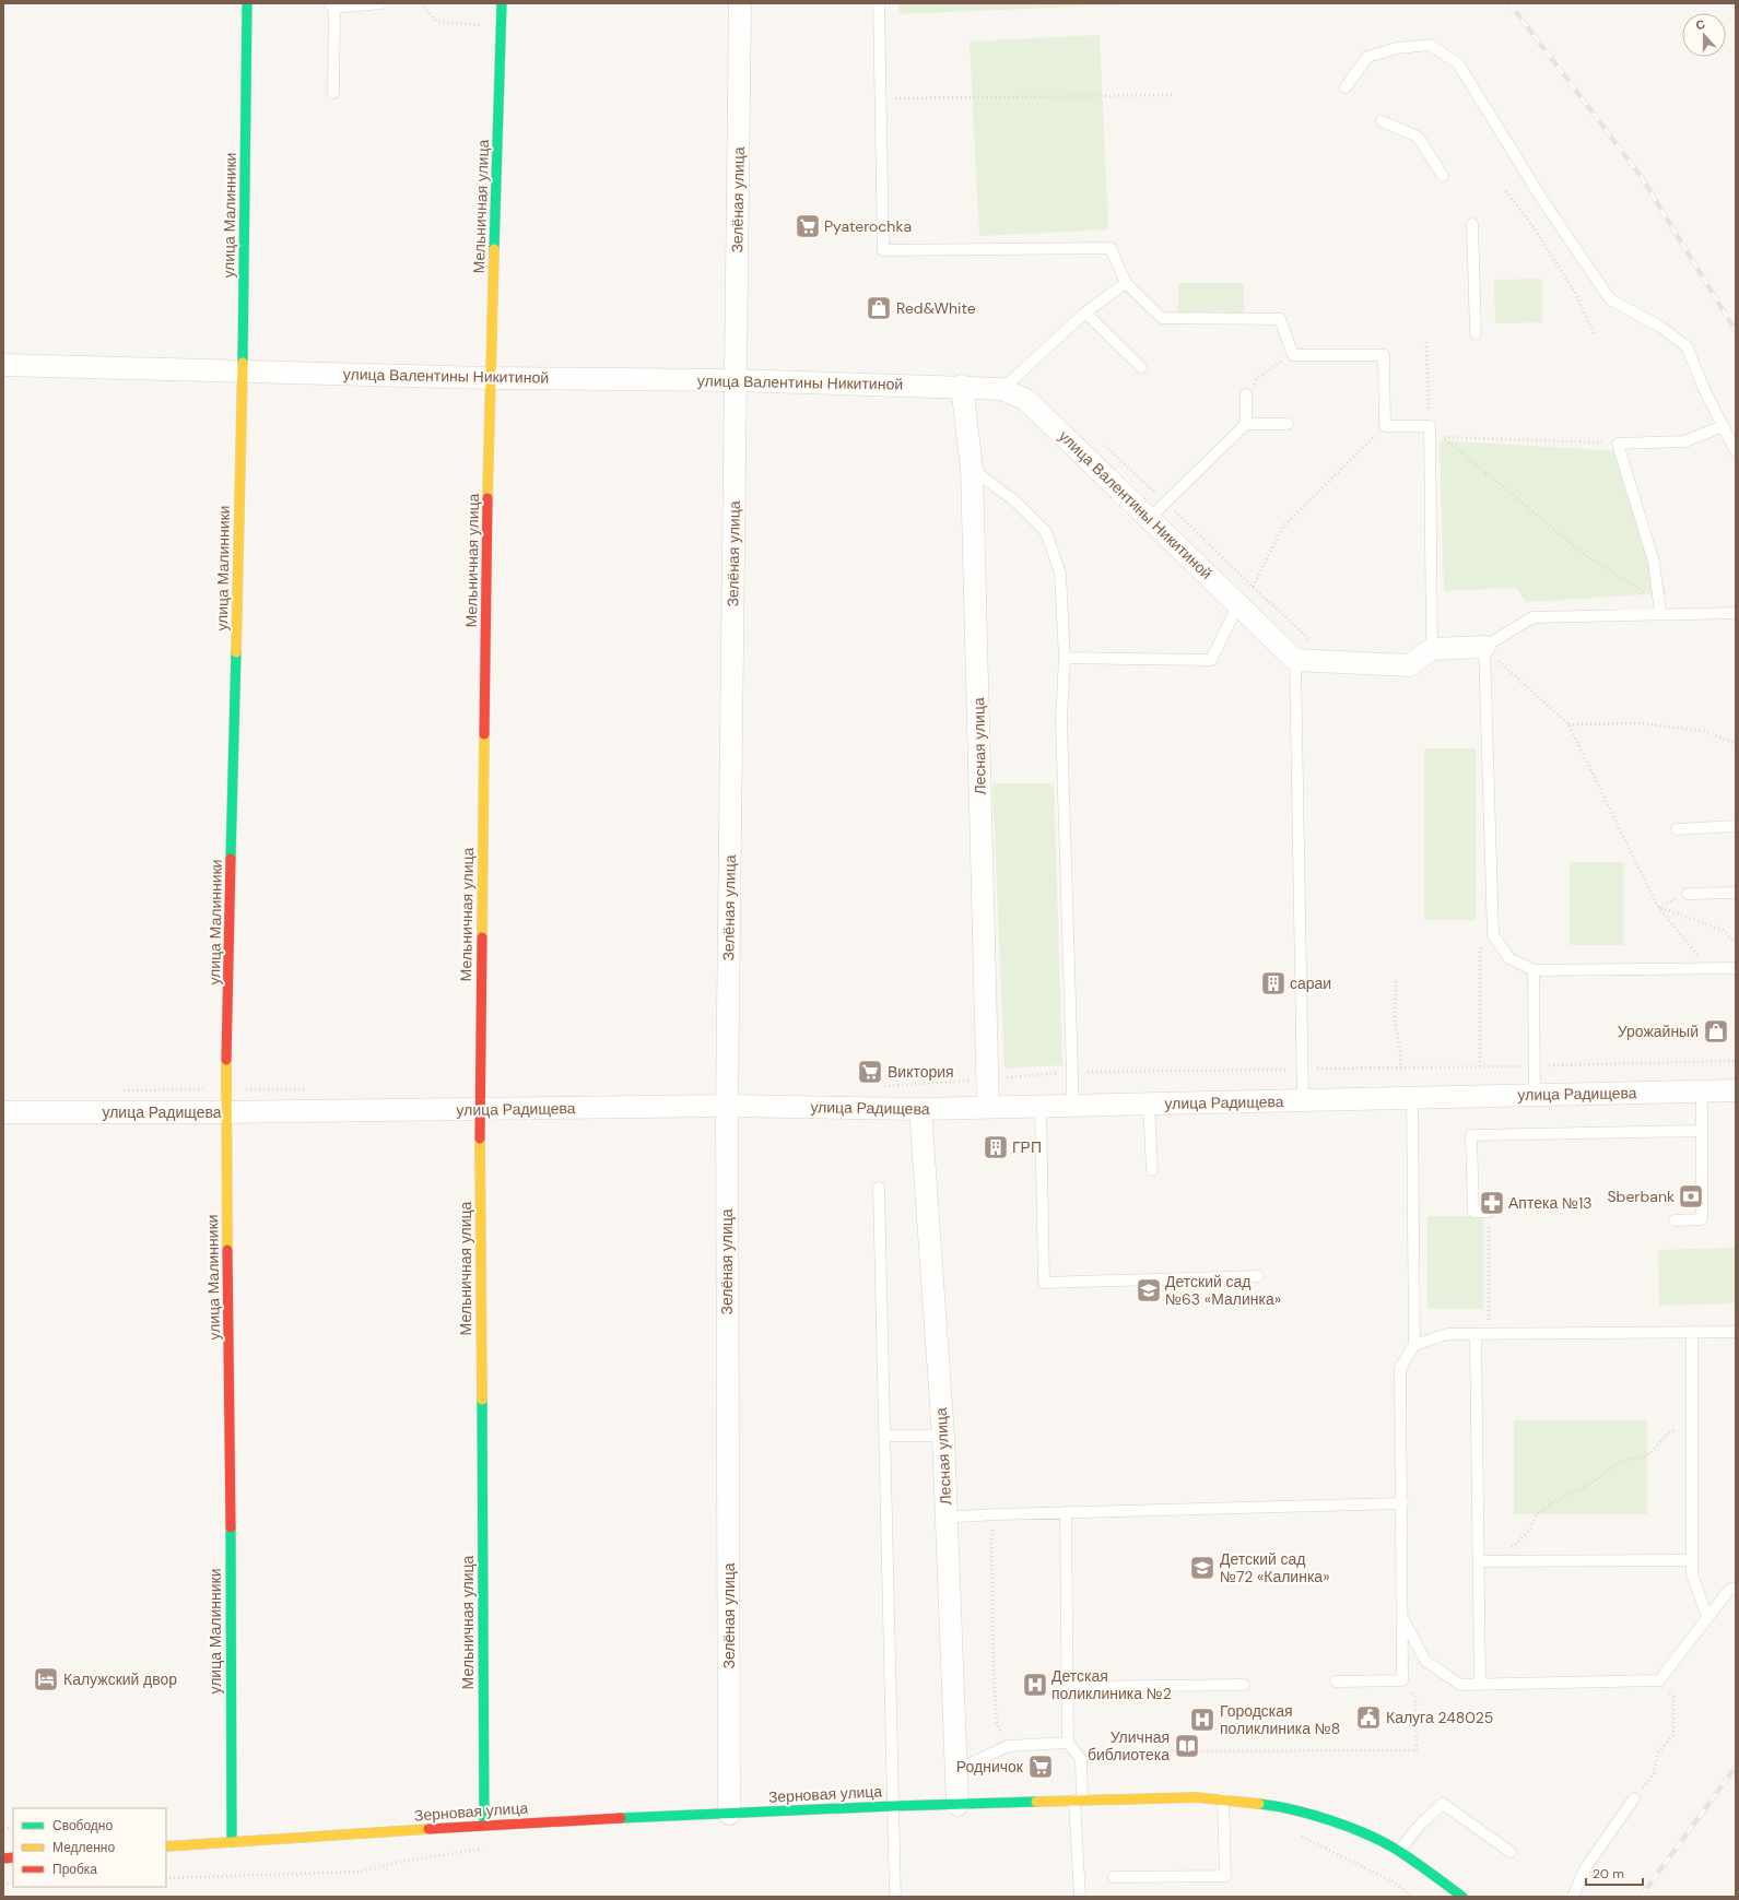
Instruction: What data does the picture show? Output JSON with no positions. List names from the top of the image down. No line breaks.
{"streets":{"street":["Зелёная улица","Мельничная улица","улица Малинники","улица Валентины Никитиной","Лесная улица","улица Радищева","Зерновая улица"]},"crossings":[["Зелёная улица","улица Валентины Никитиной"],["Зелёная улица","улица Радищева"],["Зелёная улица","Зерновая улица"],["Мельничная улица","улица Валентины Никитиной"],["Мельничная улица","улица Радищева"],["Мельничная улица","Зерновая улица"],["улица Малинники","улица Валентины Никитиной"],["улица Малинники","улица Радищева"],["улица Малинники","Зерновая улица"],["улица Валентины Никитиной","Лесная улица"],["Лесная улица","улица Радищева"],["Лесная улица","Зерновая улица"]],"places":{"supermarket":["Pyaterochka","Виктория","Родничок"],"shop":["Red&White","Урожайный"],"building":["сараи","ГРП"],"bank":["Sberbank"],"pharmacy":["Аптека №13"],"school or university":["Детский сад №63 «Малинка»","Детский сад №72 «Калинка»"],"hotel":["Калужский двор"],"hospital":["Детская поликлиника №2","Городская поликлиника №8"],"public building":["Калуга 248025"],"library":["Уличная библиотека"]},"legend":["Свободно","Медленно","Пробка"],"scale_bar":"20 m","north":"top"}
